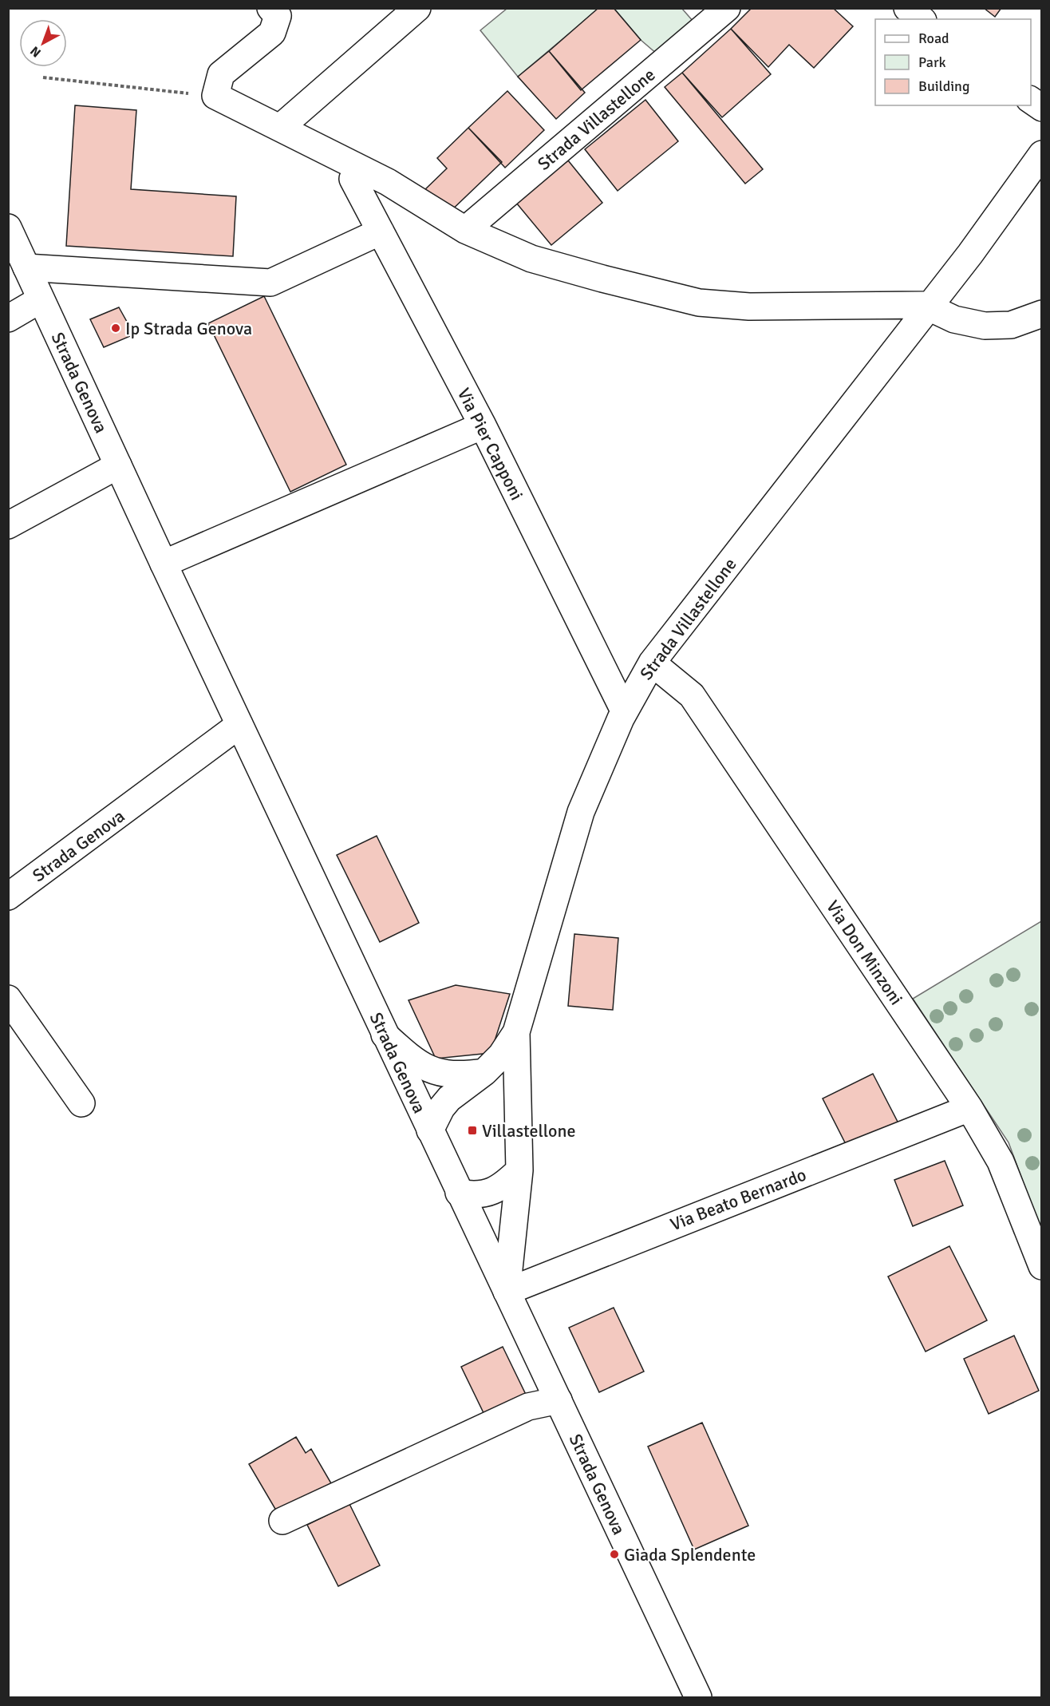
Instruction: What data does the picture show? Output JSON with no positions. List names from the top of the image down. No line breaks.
{"streets":{"street":["Strada Villastellone","Strada Genova","Via Pier Capponi","Via Don Minzoni","Via Beato Bernardo"]},"crossings":[["Strada Villastellone","Strada Genova"],["Strada Villastellone","Via Pier Capponi"],["Strada Villastellone","Via Don Minzoni"],["Strada Villastellone","Via Beato Bernardo"],["Strada Genova","Via Beato Bernardo"],["Via Don Minzoni","Via Beato Bernardo"]],"places":{"other":["Ip Strada Genova","Giada Splendente"],"transit":["Villastellone"]},"legend":["Road","Park","Building"],"north":"bottom left"}
